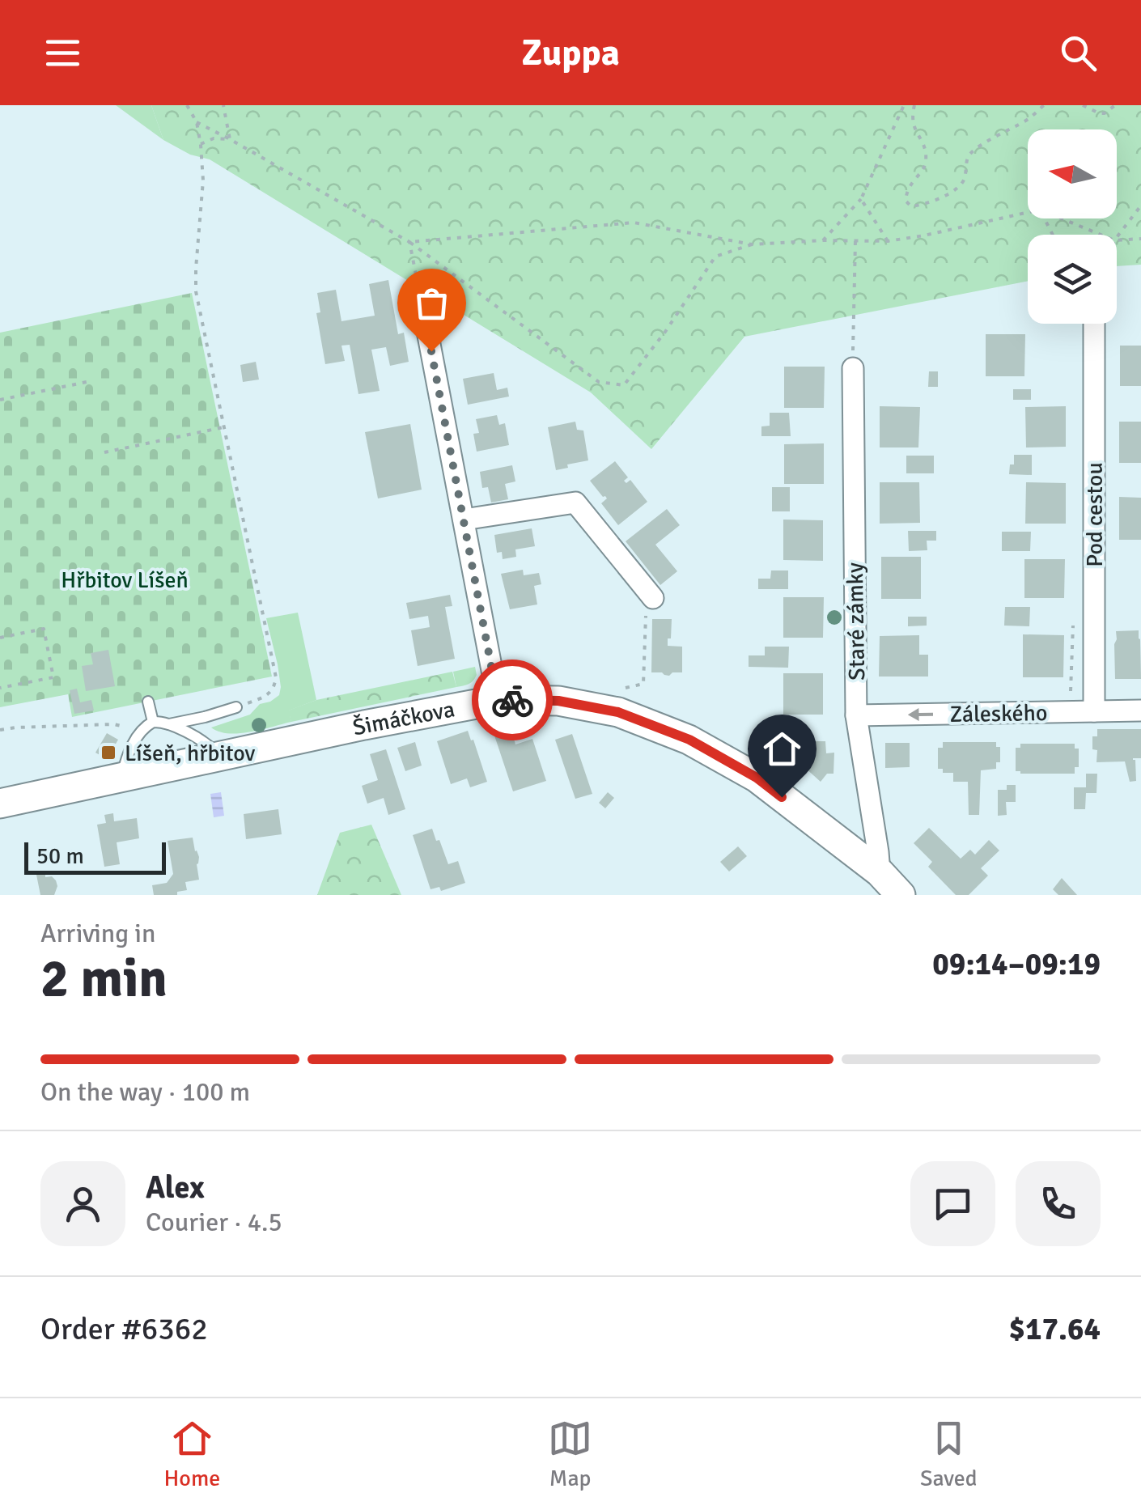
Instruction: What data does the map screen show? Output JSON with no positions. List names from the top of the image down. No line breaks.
{"streets":{"street":["Pod cestou","Staré zámky","Záleského","Šimáčkova"]},"crossings":[["Pod cestou","Záleského"],["Staré zámky","Záleského"],["Staré zámky","Šimáčkova"]],"one_way":["Záleského"],"parks":["Hřbitov Líšeň"],"places":{"transit":["Líšeň, hřbitov"]},"scale_bar":"50 m","north":"left","page":{"header":"Zuppa","scale":"50 m","heading":["2 min","Arriving in","09:14–09:19"],"panel":["Alex","Courier · 4.5","Order #6362","$17.64"],"bar":"On the way · 100 m","tabs":["Home","Map","Saved"]}}
